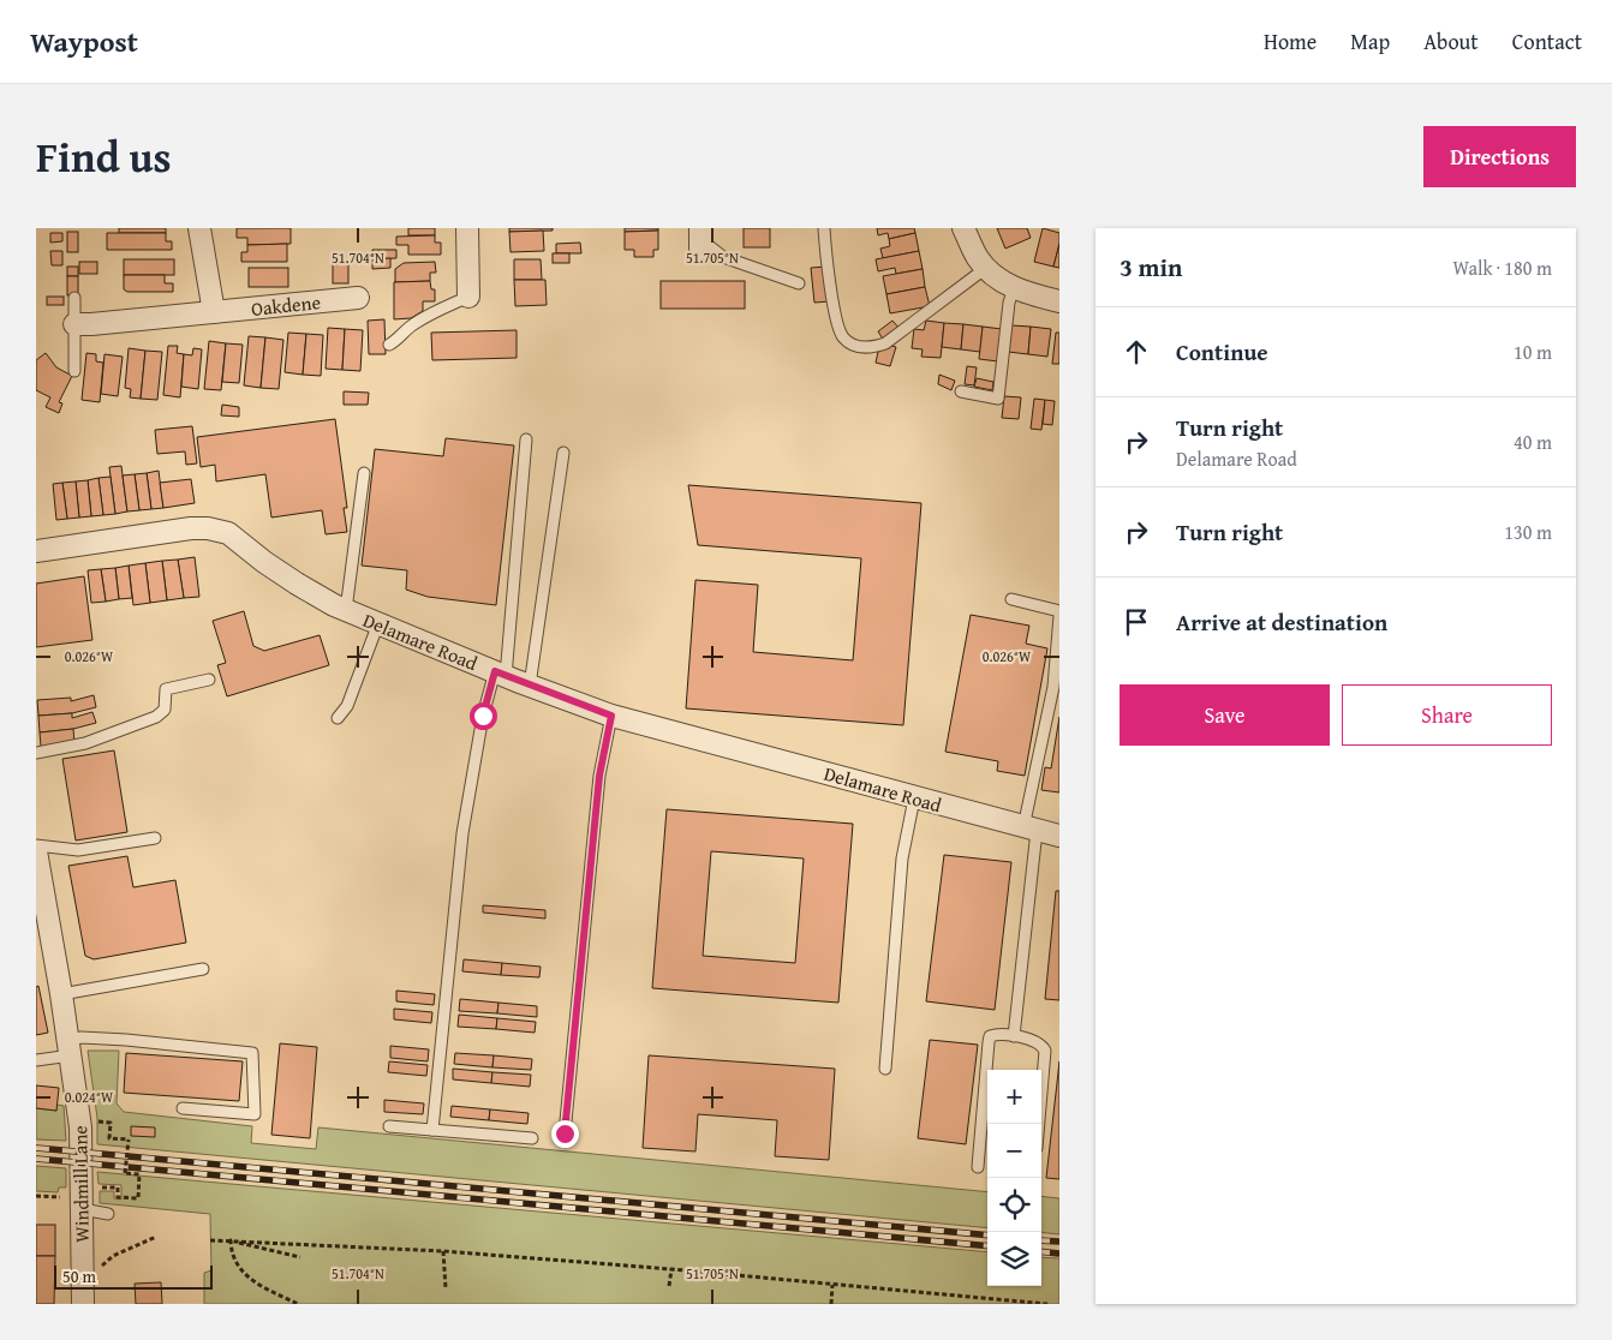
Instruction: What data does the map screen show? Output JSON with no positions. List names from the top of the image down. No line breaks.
{"streets":{"street":["Oakdene","Delamare Road","Windmill Lane"]},"scale_bar":"50 m","page":{"header":"Waypost","nav":["Home","Map","About","Contact"],"title":"Find us","buttons":["Directions",["Save","Share"]],"heading":["3 min","Walk · 180 m"],"list":[["Continue","10 m"],["Turn right","Delamare Road","40 m"],["Turn right","130 m"],"Arrive at destination"],"map_buttons":["+","−"],"scale":"50 m"},"coordinates":["51.704°N","51.705°N","0.026°W","0.024°W"]}
